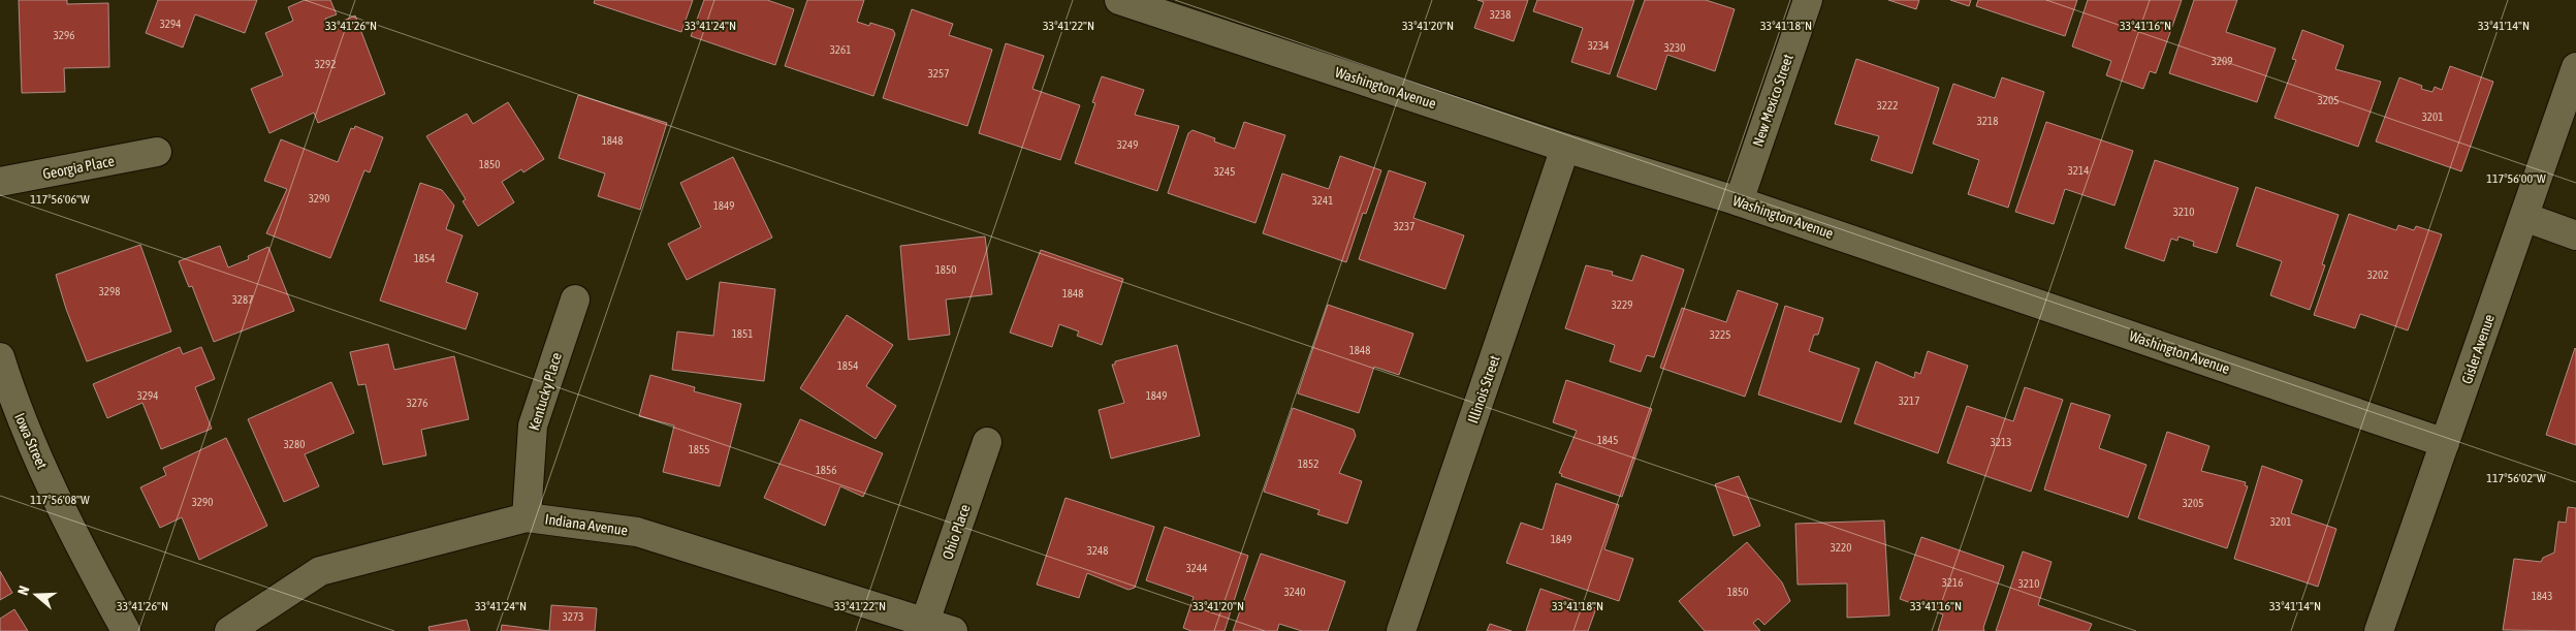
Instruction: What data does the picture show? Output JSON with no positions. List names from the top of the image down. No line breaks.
{"streets":{"street":["Washington Avenue","New Mexico Street","Georgia Place","Gisler Avenue","Illinois Street","Kentucky Place","Iowa Street","Indiana Avenue","Ohio Place"]},"crossings":[["Washington Avenue","New Mexico Street"],["Washington Avenue","Gisler Avenue"],["Washington Avenue","Illinois Street"],["Kentucky Place","Indiana Avenue"],["Indiana Avenue","Ohio Place"]],"house_numbers":["3238","3294","3296","3234","3230","3261","3209","3292","3257","3205","3222","3201","3218","1848","3249","1850","3214","3245","3290","3241","1849","3210","3237","1854","1850","3202","3298","1848","3287","3229","1851","3225","1848","1854","3294","1849","3217","3276","1845","3213","3280","1855","1852","1856","3290","3205","3201","1849","3220","3248","3244","3216","3210","3240","1850","1843","3273"],"north":"left","coordinates":["33°41'26\"N","33°41'24\"N","33°41'22\"N","33°41'20\"N","33°41'18\"N","33°41'16\"N","33°41'14\"N","117°56'00\"W","117°56'06\"W","117°56'02\"W","117°56'08\"W"]}
